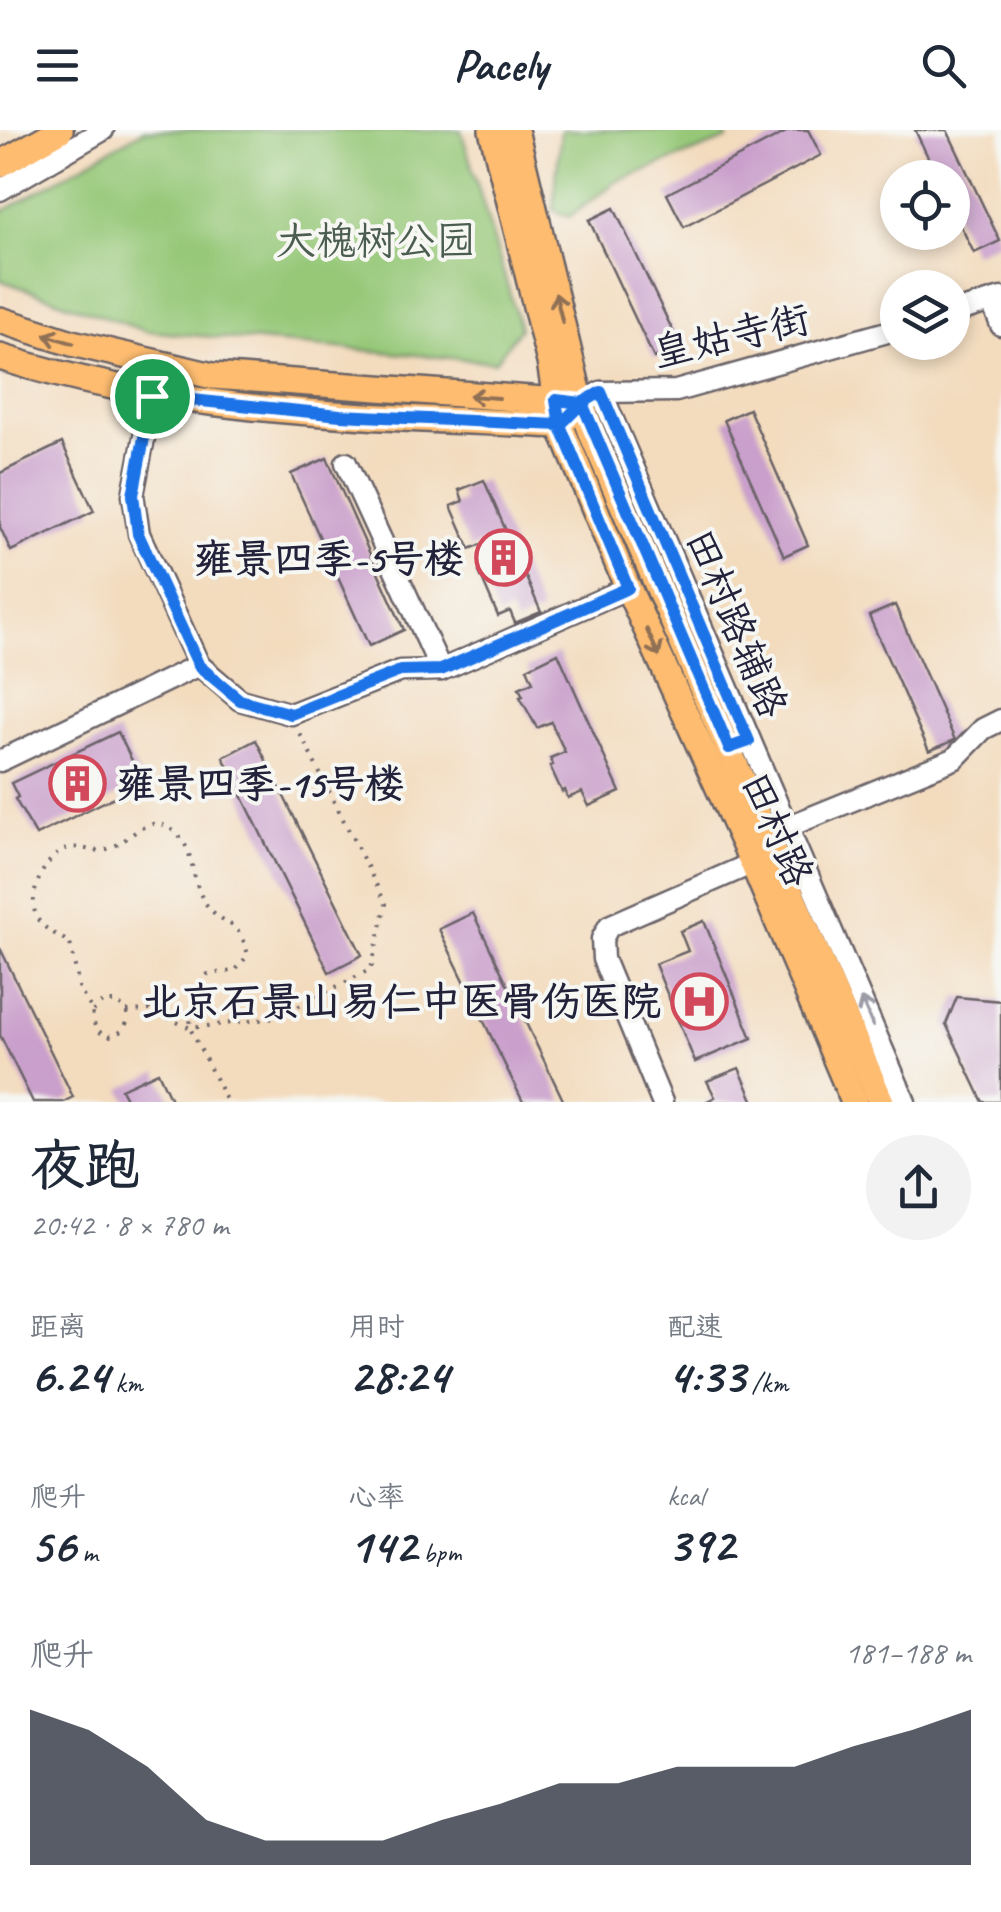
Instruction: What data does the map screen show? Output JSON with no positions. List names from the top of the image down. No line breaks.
{"streets":{"main road":["田村路"],"street":["皇姑寺街","田村路辅路"]},"crossings":[["皇姑寺街","田村路"],["田村路辅路","田村路"]],"one_way":["田村路辅路"],"parks":["大槐树公园"],"places":{"building":["雍景四季-5号楼","雍景四季-15号楼"],"hospital":["北京石景山易仁中医骨伤医院"]},"page":{"header":"Pacely","heading":["夜跑","20:42 · 8 × 780 m"],"stats":[["距离","6.24 km"],["用时","28:24"],["配速","4:33 /km"],["爬升","56 m"],["心率","142 bpm"],["kcal","392"]],"chart":["爬升","181–188 m"]}}
